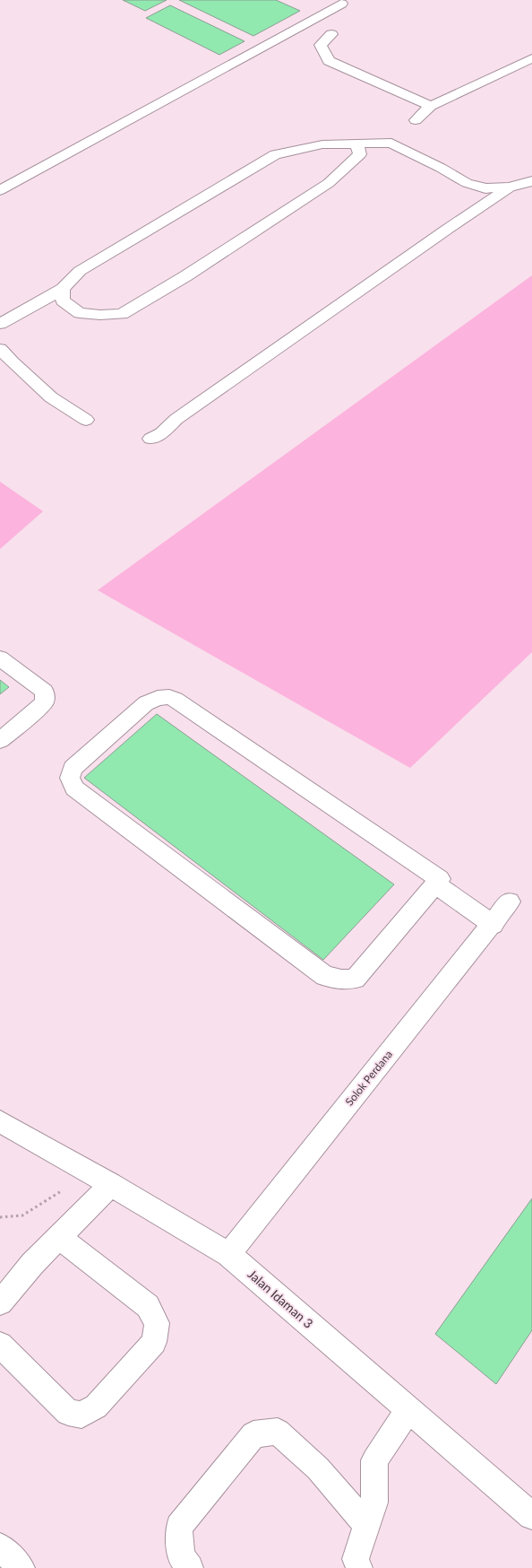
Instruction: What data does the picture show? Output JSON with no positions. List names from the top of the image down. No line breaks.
{"streets":{"street":["Solok Perdana","Jalan Idaman 3"]},"crossings":[["Solok Perdana","Jalan Idaman 3"]]}
